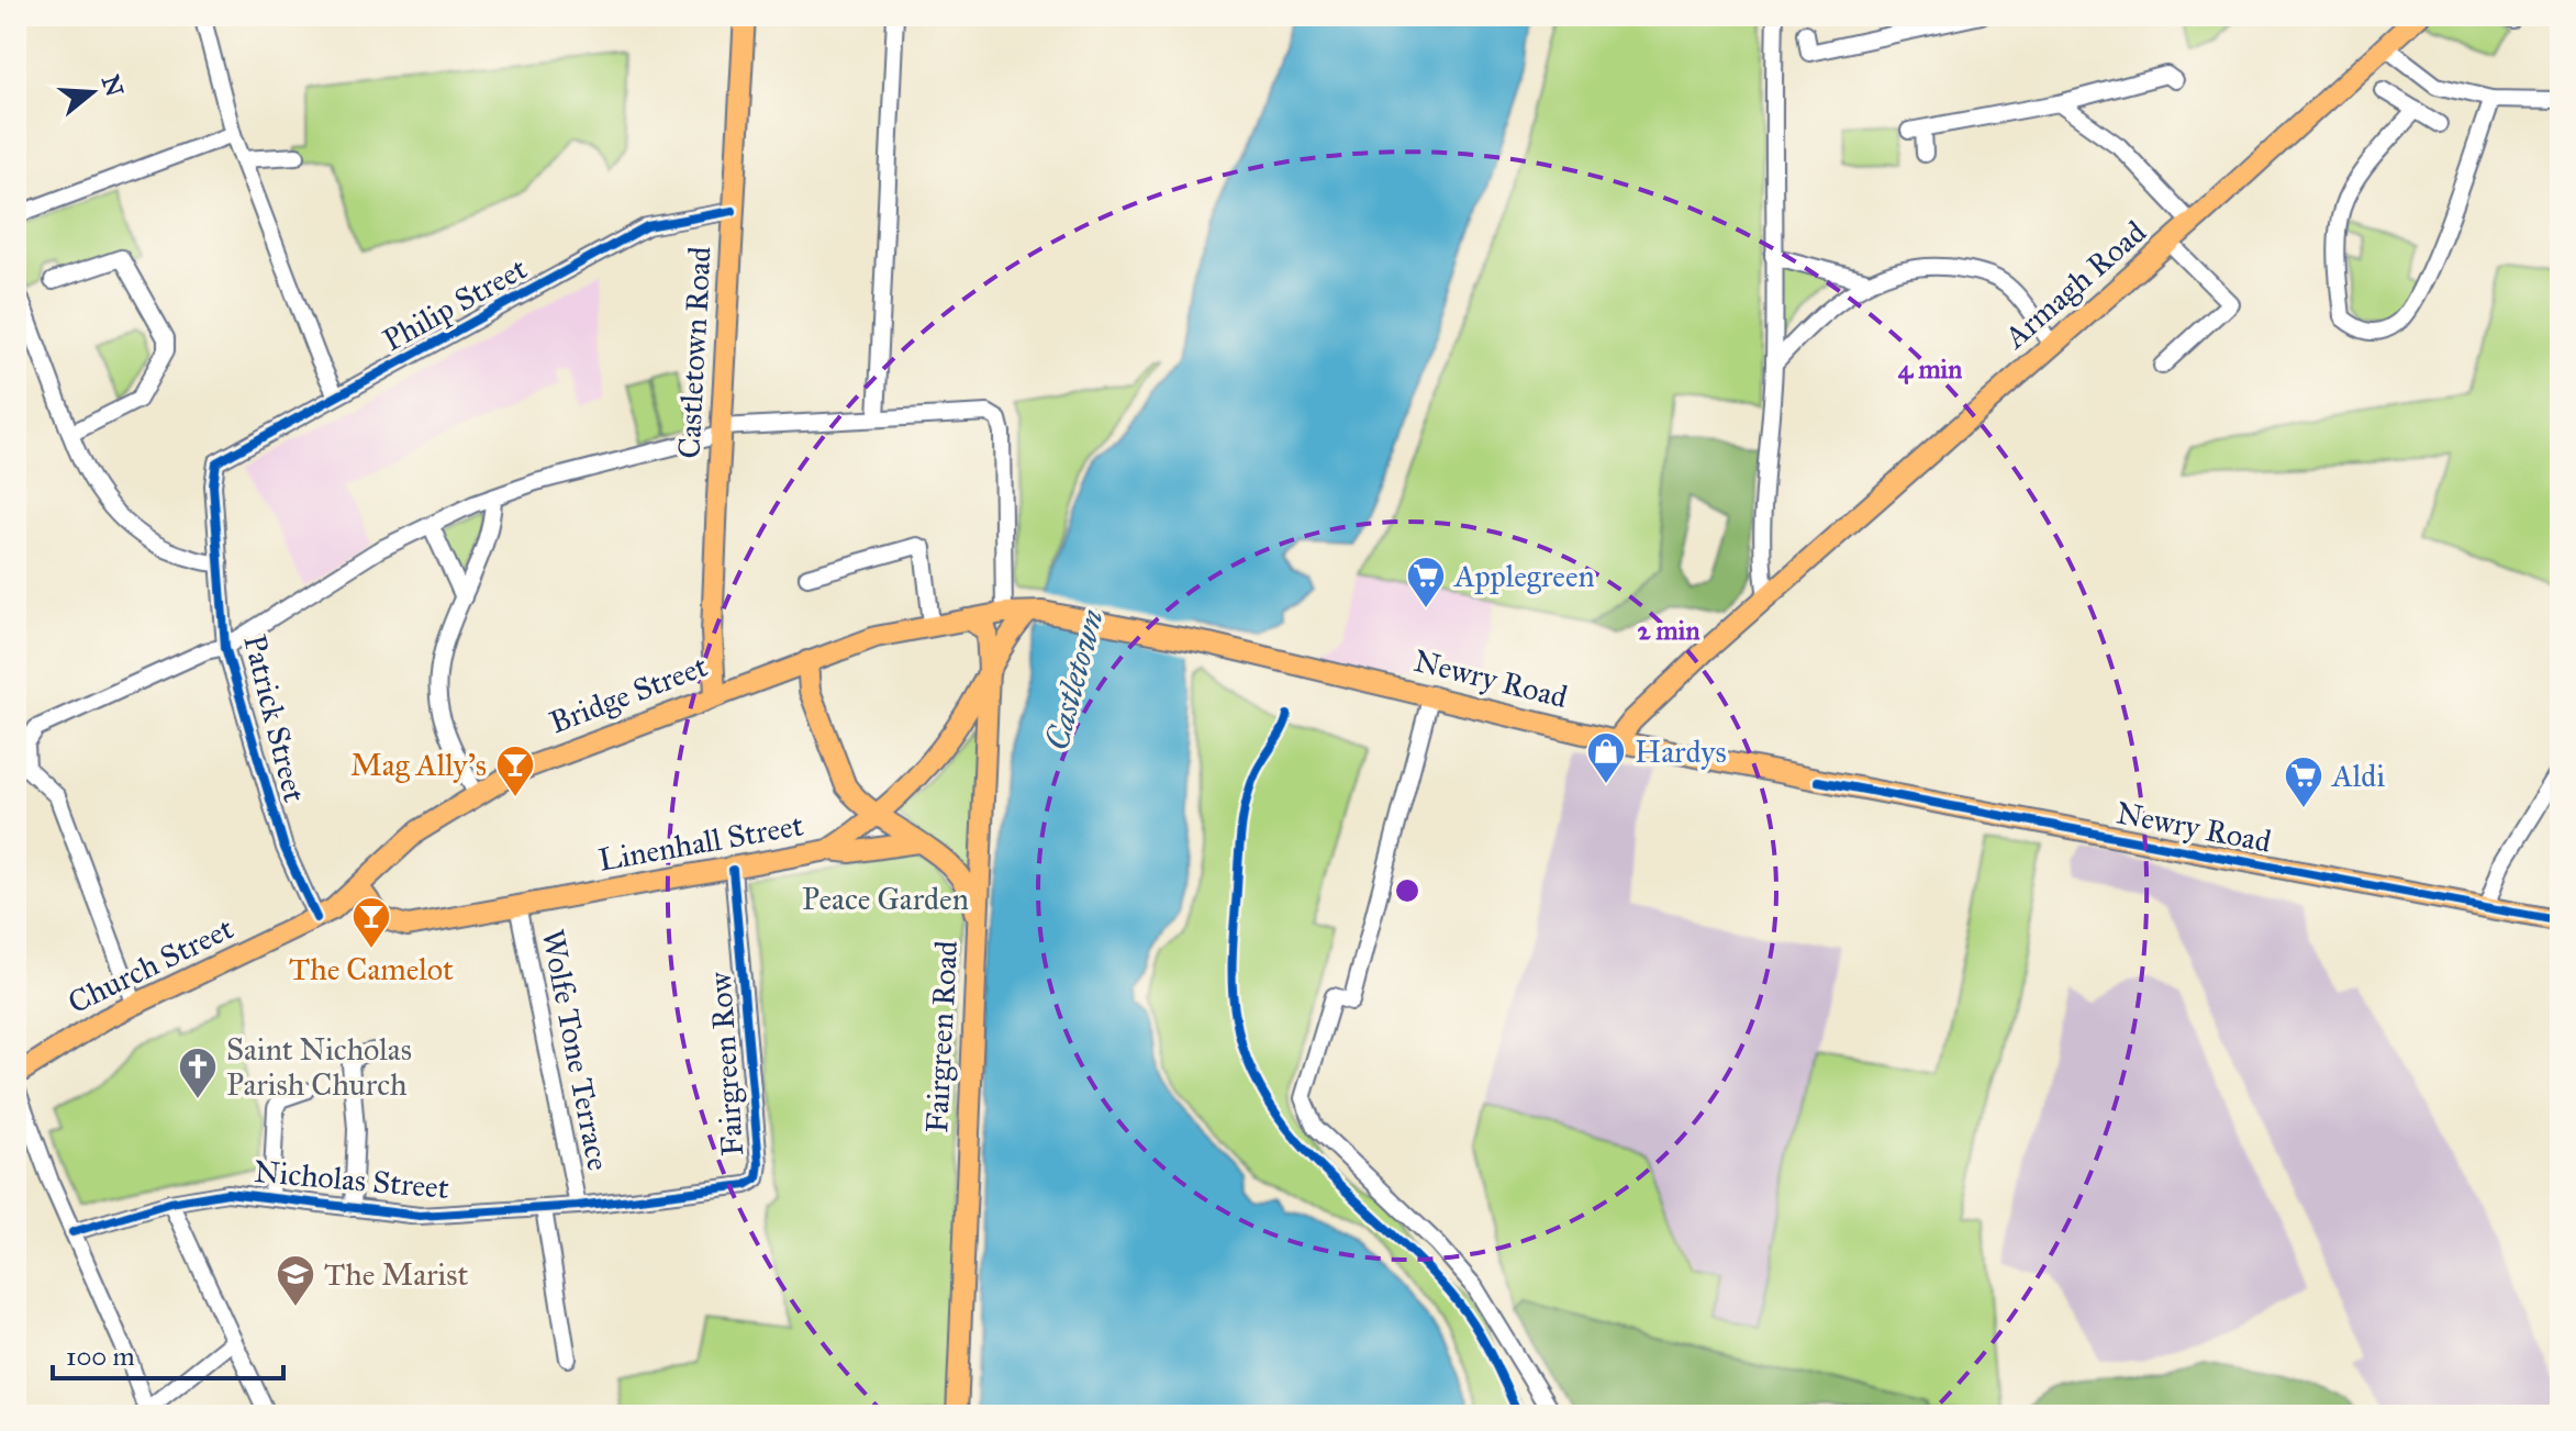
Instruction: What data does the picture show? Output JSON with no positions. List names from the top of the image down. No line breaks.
{"streets":{"main road":["Armagh Road","Castletown Road","Newry Road","Bridge Street","Linenhall Street","Church Street","Fairgreen Road"],"street":["Philip Street","Patrick Street","Wolfe Tone Terrace","Fairgreen Row","Nicholas Street"]},"crossings":[["Armagh Road","Newry Road"],["Philip Street","Castletown Road"],["Philip Street","Patrick Street"],["Castletown Road","Bridge Street"],["Newry Road","Bridge Street"],["Bridge Street","Patrick Street"],["Bridge Street","Linenhall Street"],["Bridge Street","Church Street"],["Bridge Street","Fairgreen Road"],["Patrick Street","Church Street"],["Linenhall Street","Fairgreen Road"],["Linenhall Street","Wolfe Tone Terrace"],["Linenhall Street","Fairgreen Row"],["Wolfe Tone Terrace","Fairgreen Row"],["Wolfe Tone Terrace","Nicholas Street"],["Fairgreen Row","Nicholas Street"]],"water":["Castletown"],"parks":["Peace Garden"],"places":{"supermarket":["Applegreen","Aldi"],"shop":["Hardys"],"bar":["Mag Ally’s","The Camelot"],"church":["Saint Nicholas Parish Church"],"school or university":["The Marist"]},"scale_bar":"100 m","north":"right","rings":["4 min","2 min"]}
